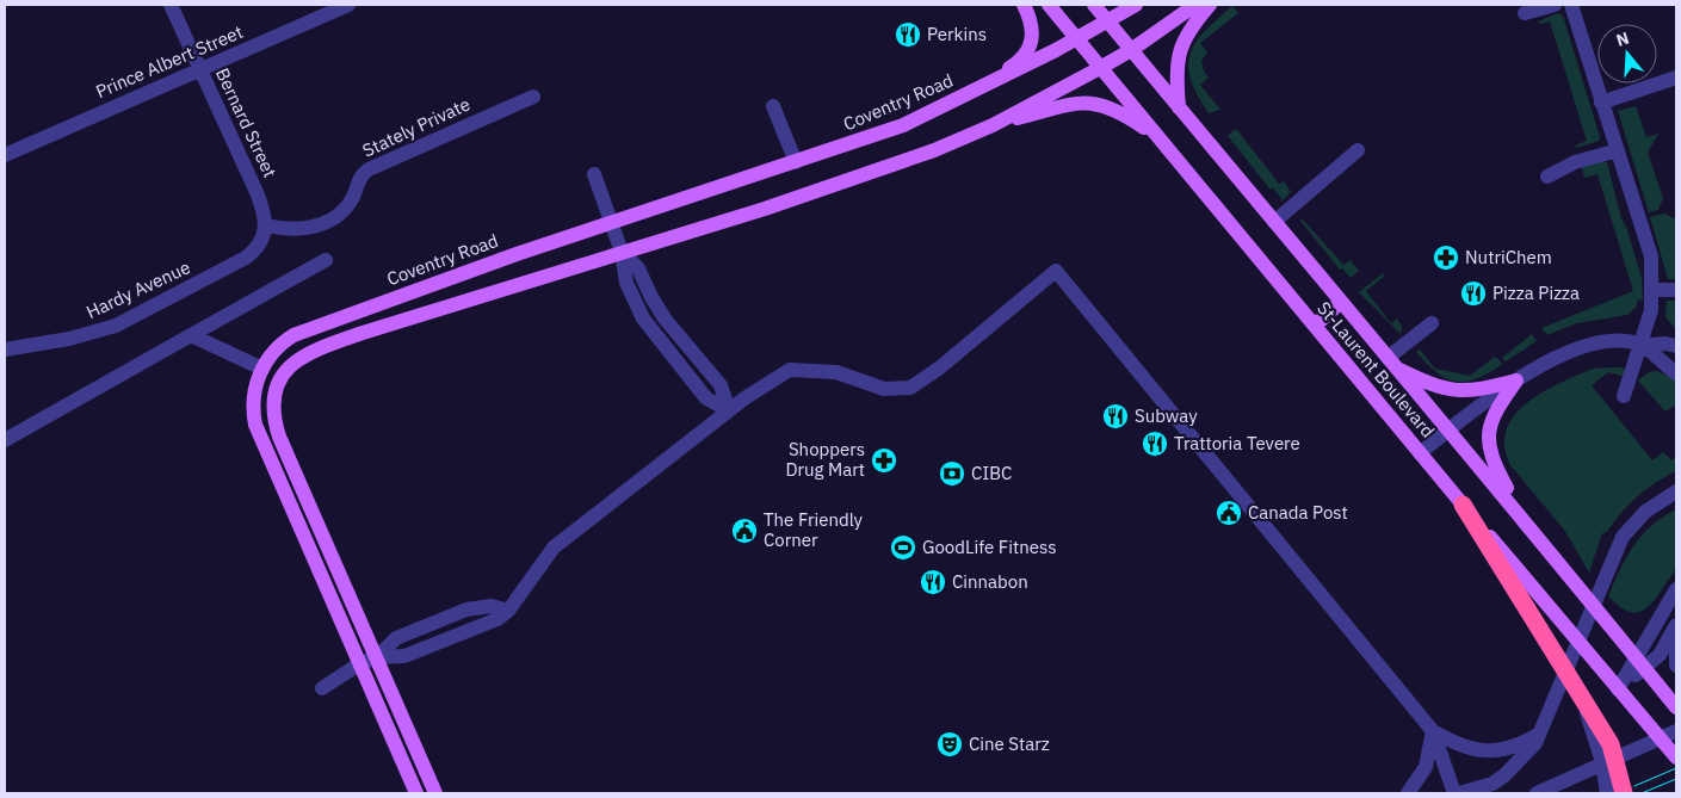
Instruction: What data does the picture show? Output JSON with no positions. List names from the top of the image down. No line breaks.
{"streets":{"main road":["Coventry Road","St-Laurent Boulevard"],"street":["Prince Albert Street","Bernard Street","Stately Private","Hardy Avenue"]},"crossings":[["Prince Albert Street","Bernard Street"],["Coventry Road","St-Laurent Boulevard"],["Bernard Street","Stately Private"],["Bernard Street","Hardy Avenue"],["Stately Private","Hardy Avenue"]],"places":{"restaurant":["Perkins","Pizza Pizza","Subway","Trattoria Tevere","Cinnabon"],"pharmacy":["NutriChem","Shoppers Drug Mart"],"bank":["CIBC"],"public building":["Canada Post","The Friendly Corner"],"sports":["GoodLife Fitness"],"theatre":["Cine Starz"]},"north":"top"}
